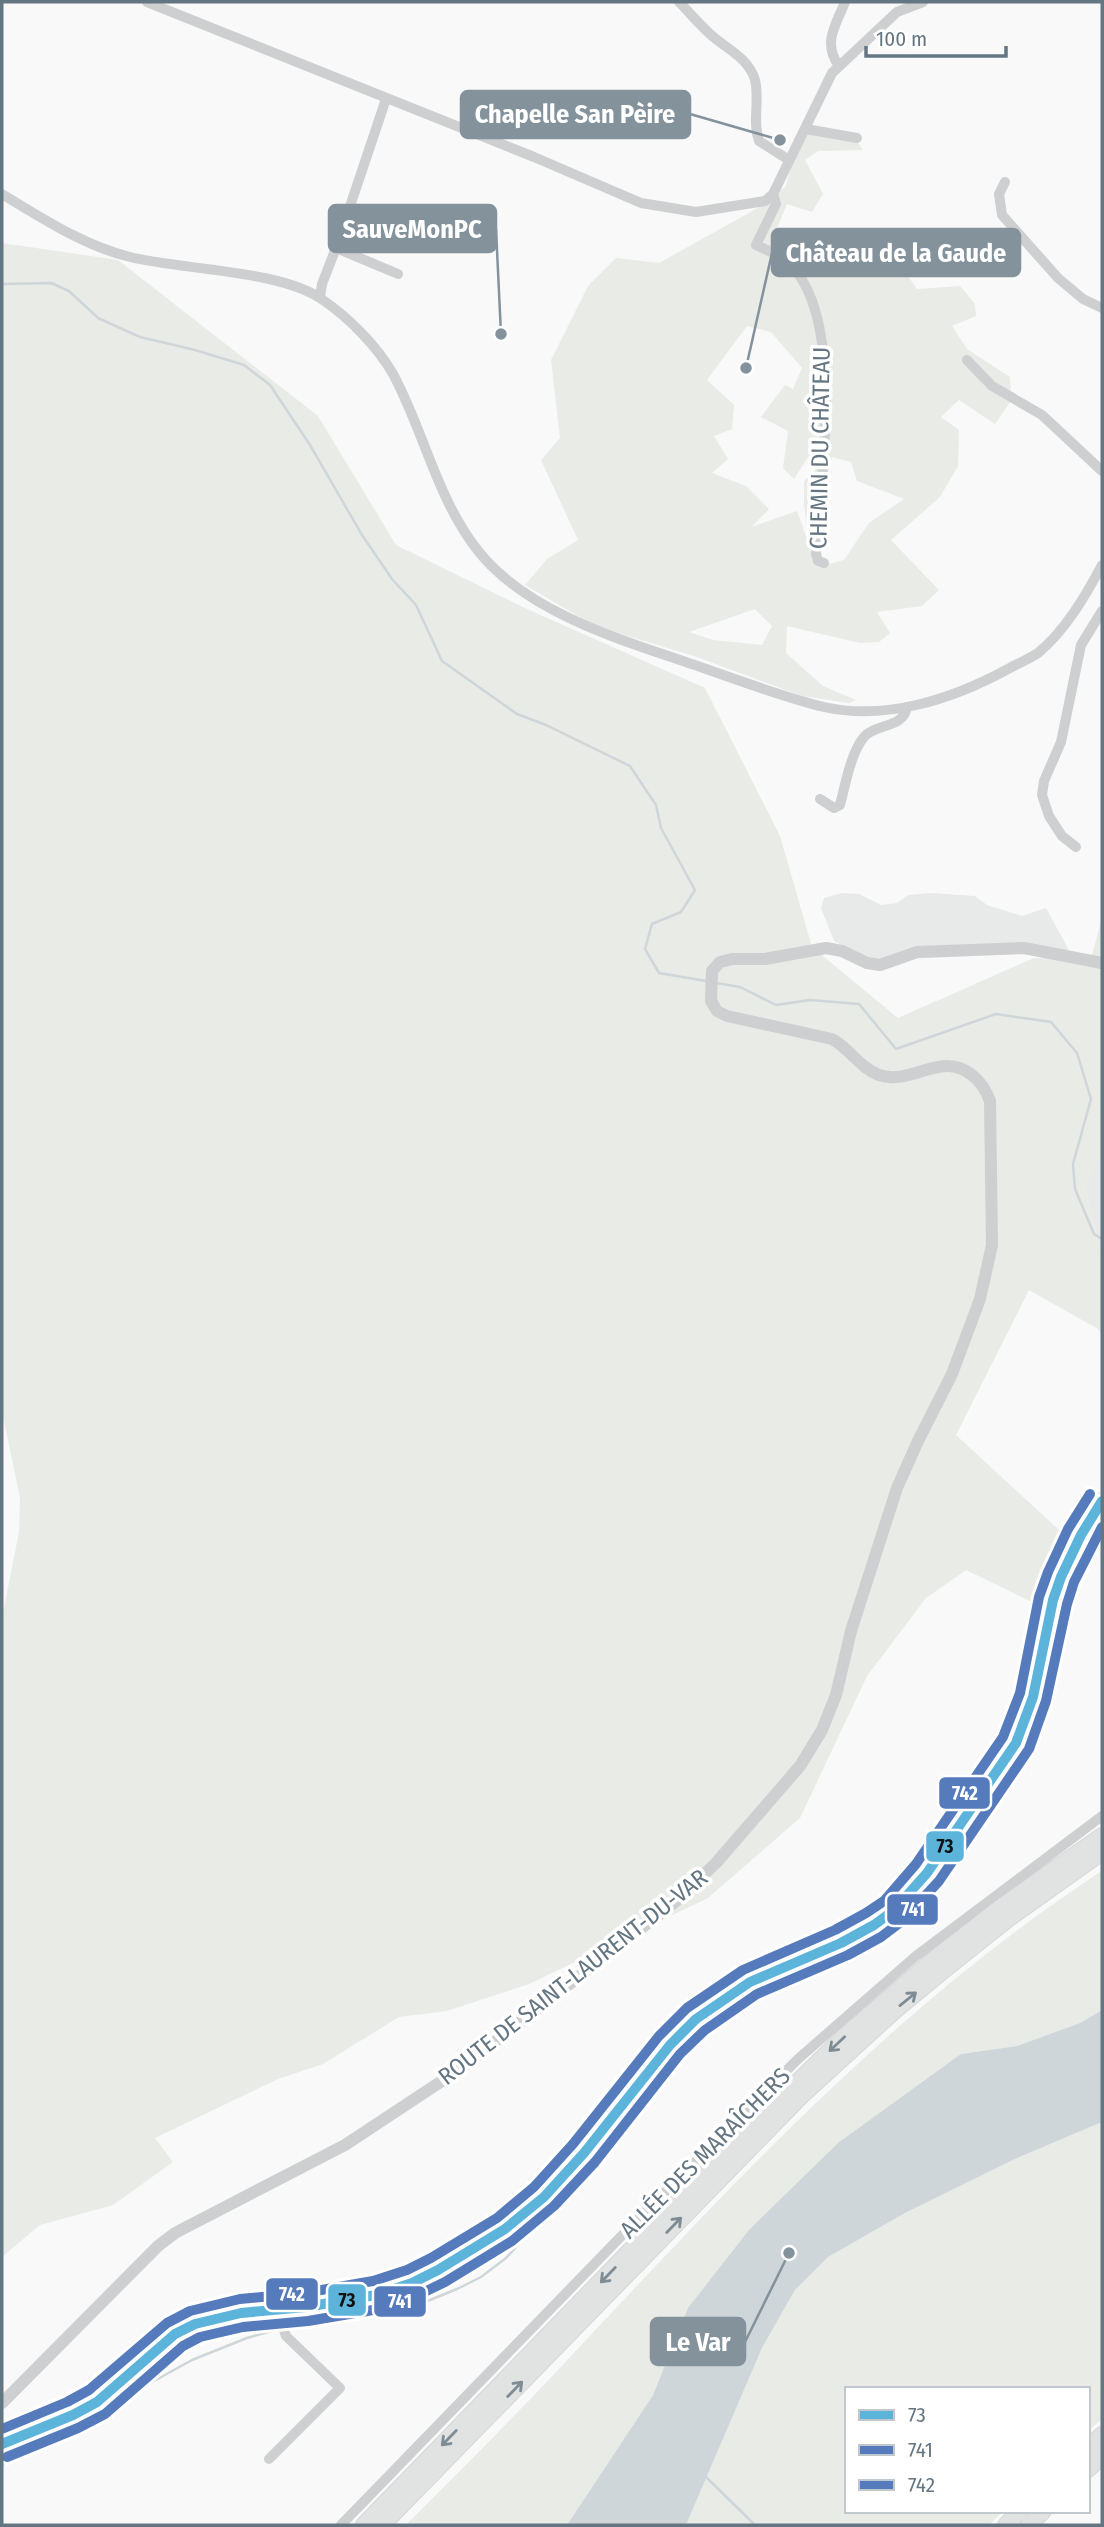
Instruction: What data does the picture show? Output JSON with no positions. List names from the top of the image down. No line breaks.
{"streets":{"street":["CHEMIN DU CHÂTEAU","ROUTE DE SAINT-LAURENT-DU-VAR","ALLÉE DES MARAÎCHERS"]},"places":["Chapelle San Pèire","SauveMonPC","Château de la Gaude","Le Var"],"lines":["transit line 742","transit line 73","transit line 741"],"legend":["73","741","742"],"scale_bar":"100 m"}
